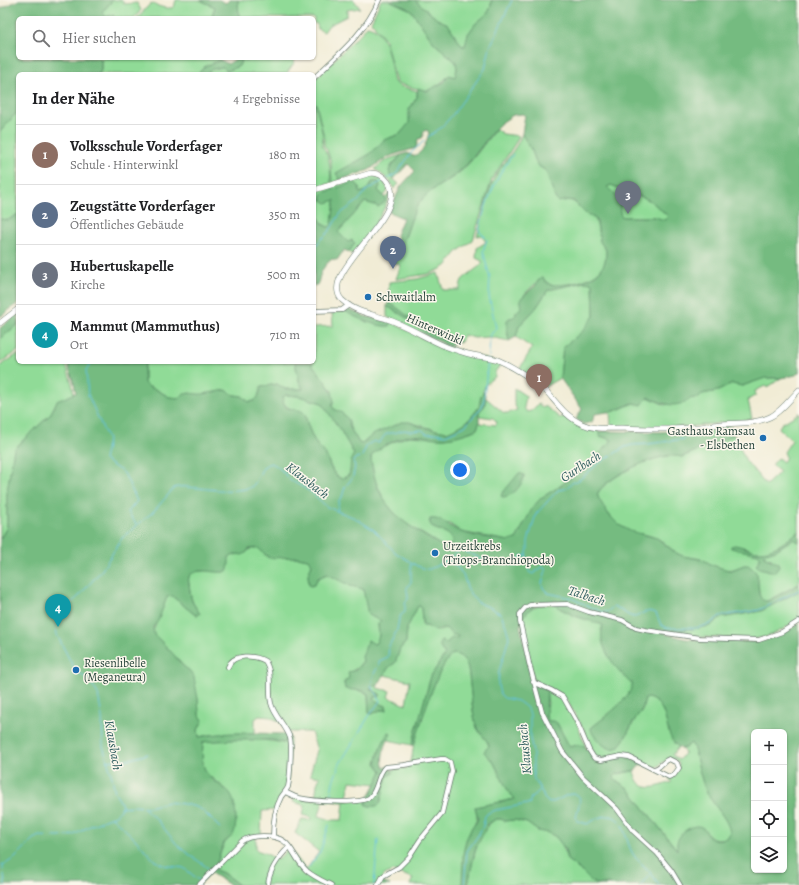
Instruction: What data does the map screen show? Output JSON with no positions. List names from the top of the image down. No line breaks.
{"streets":{"street":["Hinterwinkl"]},"water":["Gurlbach","Klausbach","Talbach"],"places":["Schwaitlalm","Gasthaus Ramsau - Elsbethen","Urzeitkrebs (Triops-Branchiopoda)","Riesenlibelle (Meganeura)"],"page":{"search":"Hier suchen","heading":["In der Nähe","4 Ergebnisse"],"list":[{"mark":"1","name":"Volksschule Vorderfager","note":"Schule · Hinterwinkl","value":"180 m"},{"mark":"2","name":"Zeugstätte Vorderfager","note":"Öffentliches Gebäude","value":"350 m"},{"mark":"3","name":"Hubertuskapelle","note":"Kirche","value":"500 m"},{"mark":"4","name":"Mammut (Mammuthus)","note":"Ort","value":"710 m"}],"pins":["3","2","1","4"],"map_buttons":["+","−"]}}
